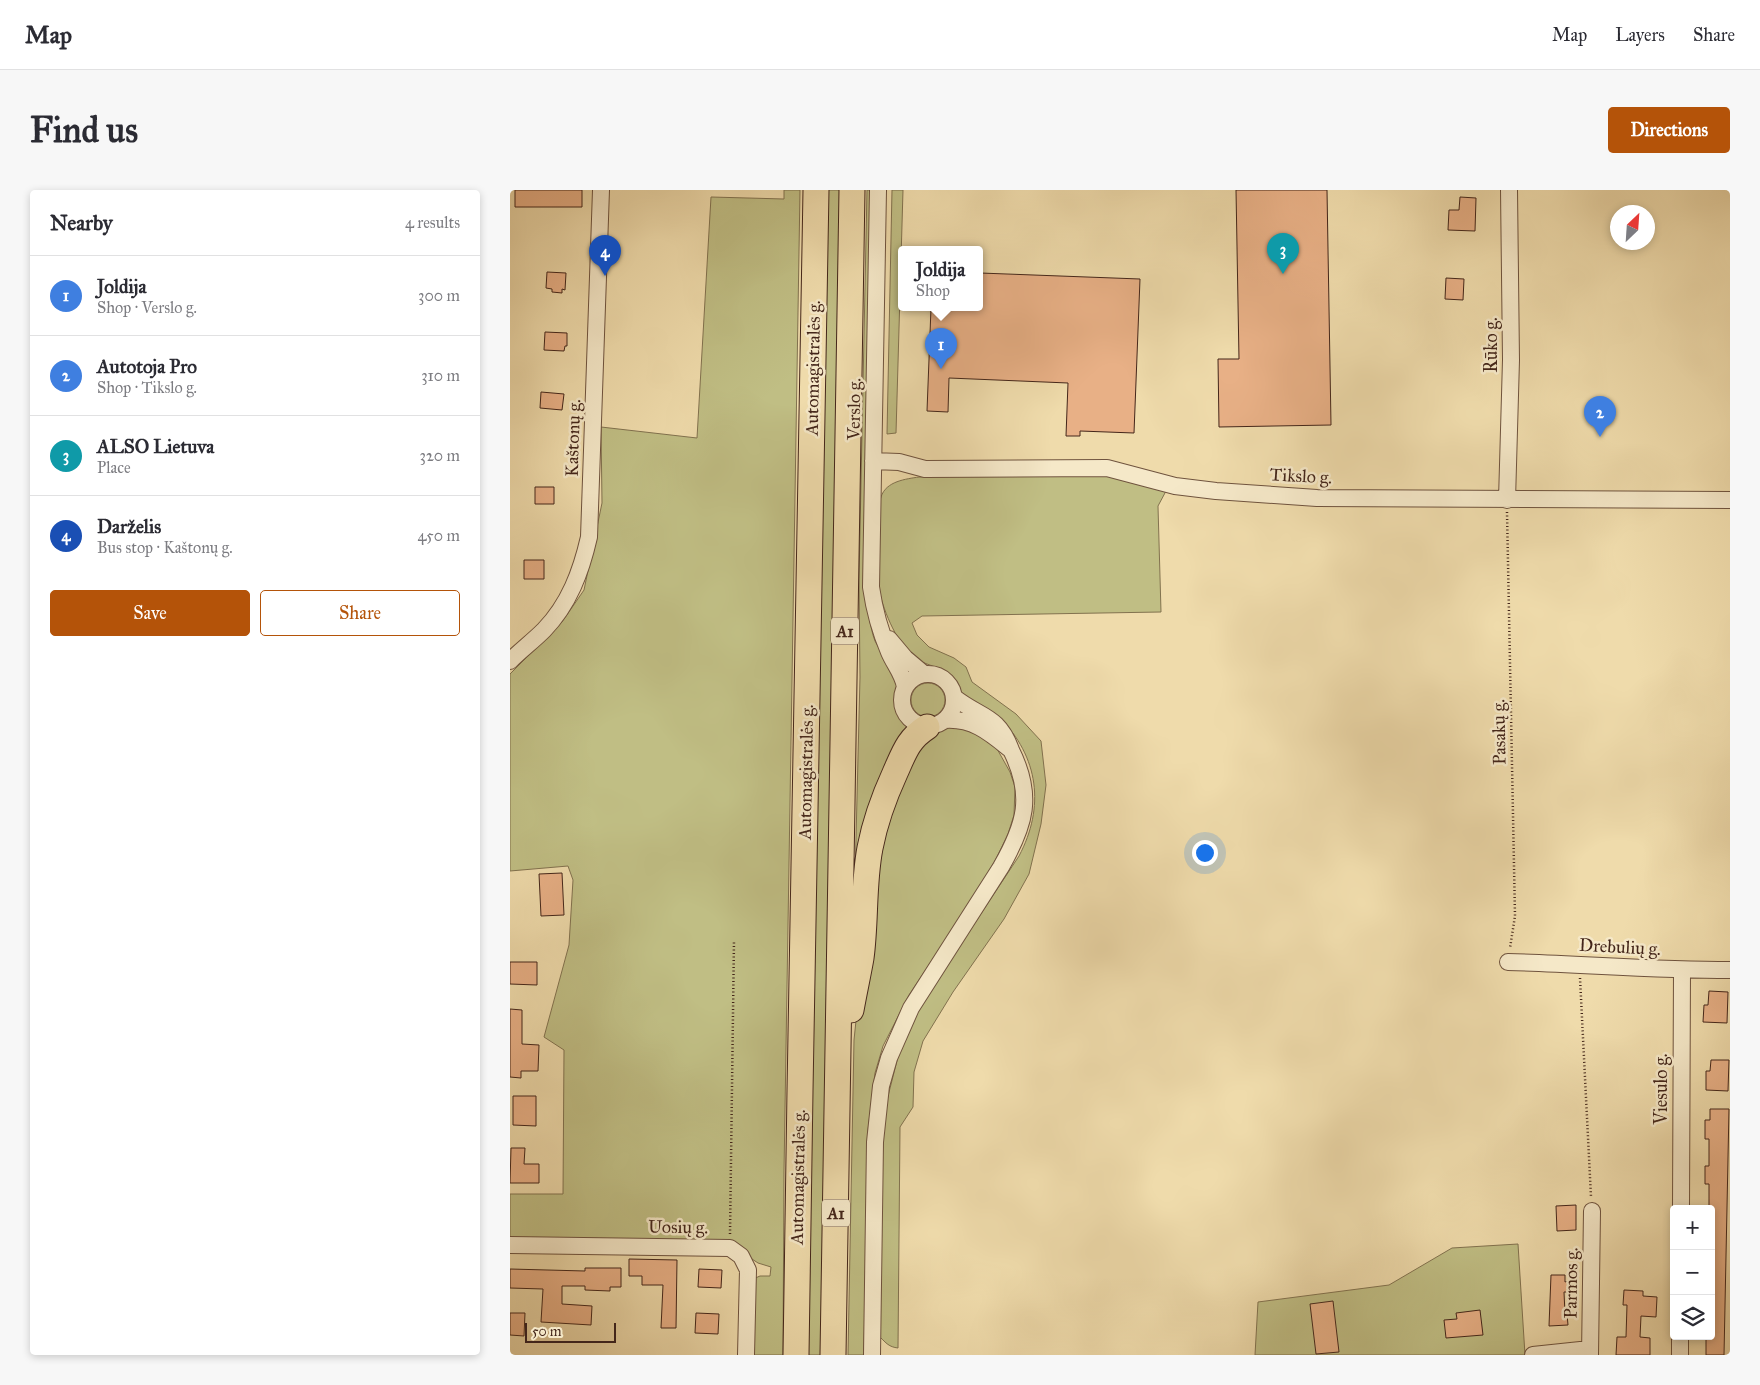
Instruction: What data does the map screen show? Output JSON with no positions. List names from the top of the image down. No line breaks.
{"streets":{"highway":["Automagistralės g.","A1"],"street":["Rūko g.","Verslo g.","Kaštonų g.","Tikslo g.","Drebulių g.","Viesulo g.","Uosių g.","Parmos g."],"path":["Pasakų g."]},"crossings":[["Rūko g.","Tikslo g."],["Rūko g.","Pasakų g."],["Verslo g.","Tikslo g."],["Tikslo g.","Pasakų g."],["Pasakų g.","Drebulių g."],["Drebulių g.","Viesulo g."]],"scale_bar":"50 m","north":"top right","page":{"header":"Map","nav":["Map","Layers","Share"],"buttons":["Directions",["Save","Share"]],"title":"Find us","heading":["Nearby","4 results"],"pins":["3","4","1","2"],"popup":["Joldija","Shop"],"list":[{"mark":"1","name":"Joldija","note":"Shop · Verslo g.","value":"300 m"},{"mark":"2","name":"Autotoja Pro","note":"Shop · Tikslo g.","value":"310 m"},{"mark":"3","name":"ALSO Lietuva","note":"Place","value":"320 m"},{"mark":"4","name":"Darželis","note":"Bus stop · Kaštonų g.","value":"450 m"}],"map_buttons":["+","−"],"scale":"50 m"}}
